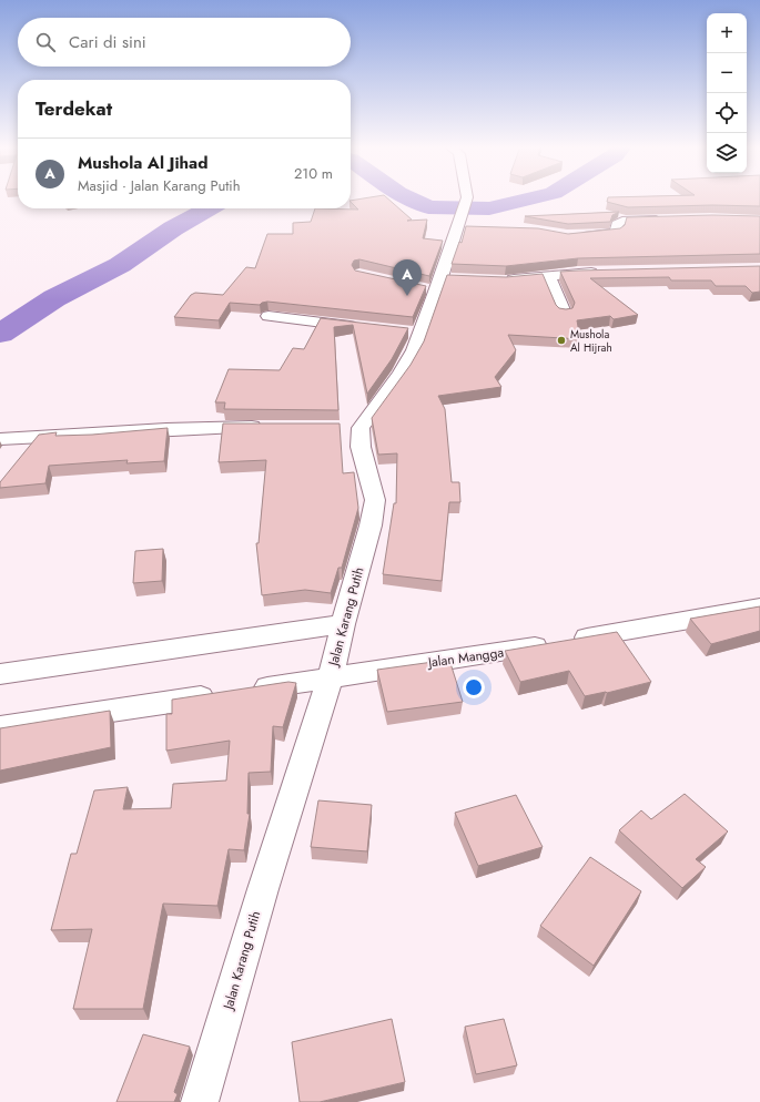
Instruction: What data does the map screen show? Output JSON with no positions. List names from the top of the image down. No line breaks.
{"streets":{"street":["Jalan Karang Putih","Jalan Mangga"]},"crossings":[["Jalan Karang Putih","Jalan Mangga"]],"places":["Mushola Al Hijrah"],"page":{"map_buttons":["+","−"],"search":"Cari di sini","heading":"Terdekat","list":[{"mark":"A","name":"Mushola Al Jihad","note":"Masjid · Jalan Karang Putih","value":"210 m"}],"pins":"A"}}
